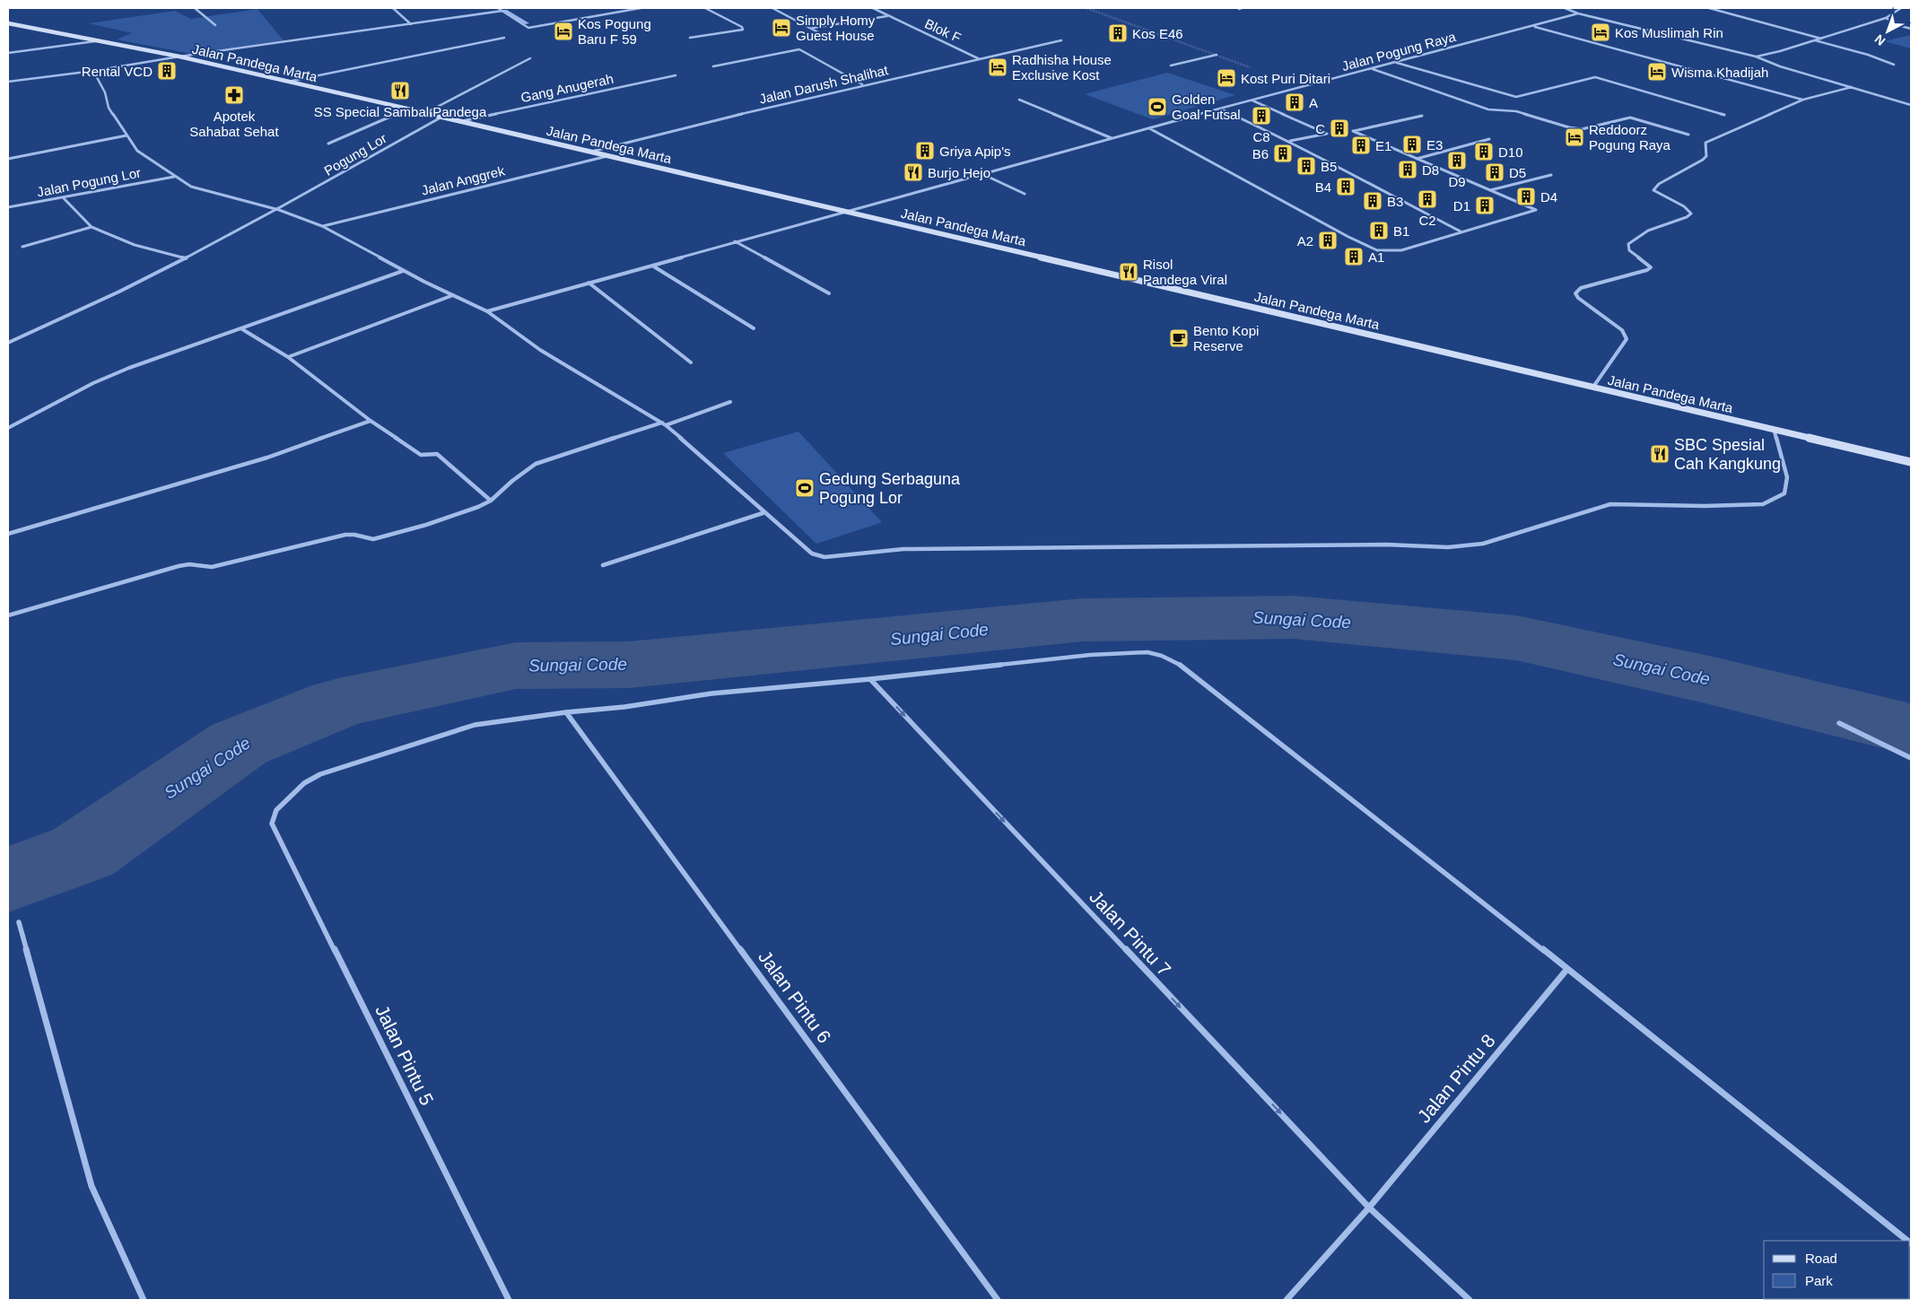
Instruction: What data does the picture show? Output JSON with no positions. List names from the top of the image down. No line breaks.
{"streets":{"street":["Blok F","Jalan Pogung Raya","Jalan Pandega Marta","Jalan Darush Shalihat","Gang Anugerah","Pogung Lor","Jalan Anggrek","Jalan Pogung Lor","Jalan Pintu 7","Jalan Pintu 6","Jalan Pintu 5","Jalan Pintu 8"]},"crossings":[["Blok F","Jalan Darush Shalihat"],["Jalan Pogung Raya","Jalan Pandega Marta"],["Jalan Pandega Marta","Jalan Darush Shalihat"],["Jalan Pandega Marta","Gang Anugerah"],["Jalan Pandega Marta","Pogung Lor"],["Jalan Pandega Marta","Jalan Anggrek"],["Jalan Pintu 7","Jalan Pintu 8"],["Jalan Pintu 6","Jalan Pintu 5"]],"one_way":["Jalan Pintu 7"],"water":["Sungai Code"],"places":{"hotel":["Simply Homy Guest House","Kos Pogung Baru F 59","Kos Muslimah Rin","Radhisha House Exclusive Kost","Wisma Khadijah","Kost Puri Ditari","Reddoorz Pogung Raya"],"building":["Kos E46","Rental VCD","A","C8","C","E3","E1","Griya Apip's","D10","B6","D9","B5","D8","D5","B4","D4","C2","B3","D1","B1","A2","A1"],"restaurant":["SS Special Sambal Pandega","Burjo Hejo","Risol Pandega Viral","SBC Spesial Cah Kangkung"],"pharmacy":["Apotek Sahabat Sehat"],"sports":["Golden Goal Futsal","Gedung Serbaguna Pogung Lor"],"cafe":["Bento Kopi Reserve"]},"legend":["Road","Park"],"north":"bottom left"}
